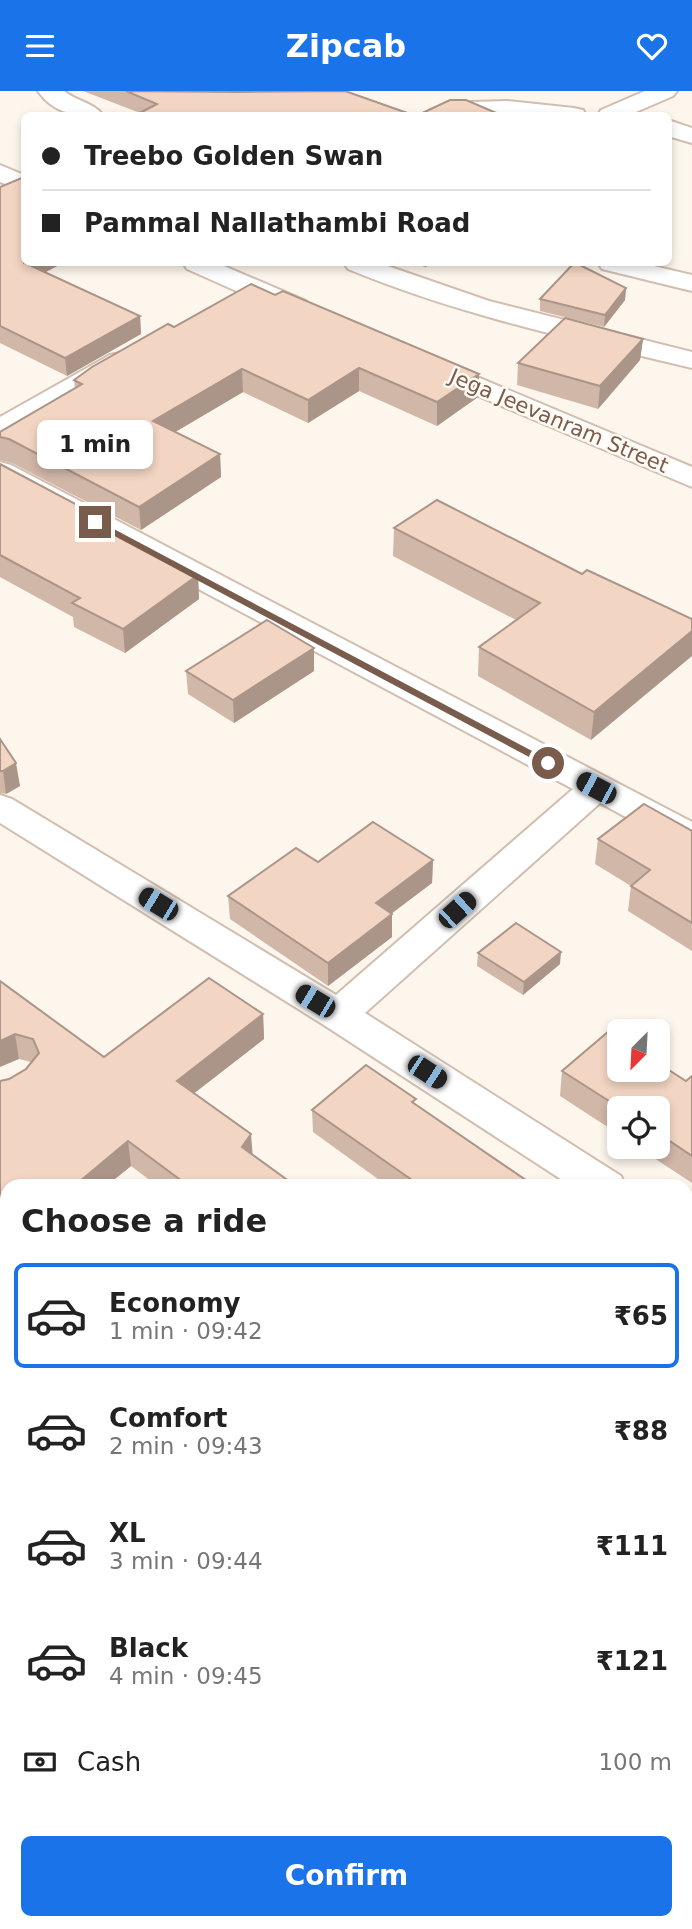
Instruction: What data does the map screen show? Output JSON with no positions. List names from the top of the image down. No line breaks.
{"streets":{"street":["Jega Jeevanram Street"]},"north":"bottom left","page":{"header":"Zipcab","banner":["Treebo Golden Swan","Pammal Nallathambi Road"],"bubble":"1 min","heading":"Choose a ride","list":[{"name":"Economy","note":"1 min · 09:42","value":"₹65"},{"name":"Comfort","note":"2 min · 09:43","value":"₹88"},{"name":"XL","note":"3 min · 09:44","value":"₹111"},{"name":"Black","note":"4 min · 09:45","value":"₹121"}],"pay":["Cash","100 m"],"buttons":"Confirm"}}
